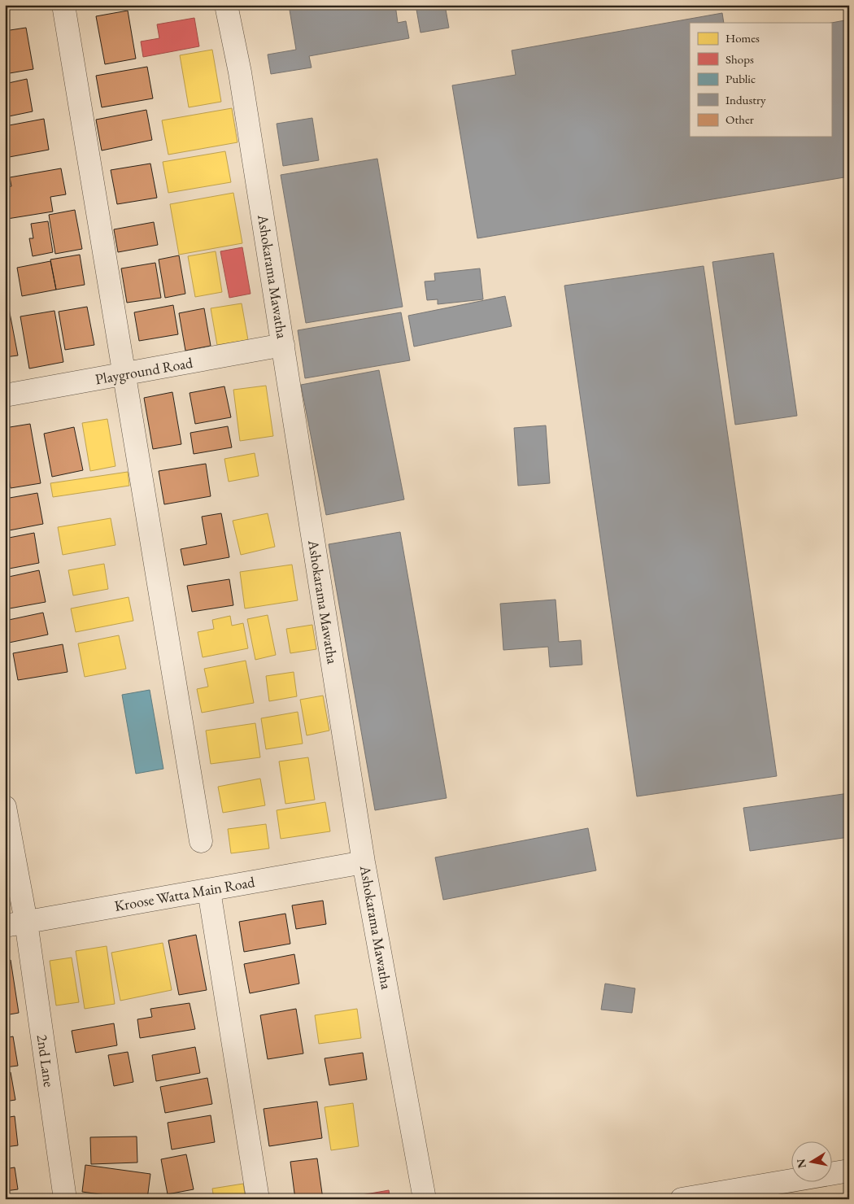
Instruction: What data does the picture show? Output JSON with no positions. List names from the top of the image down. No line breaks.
{"streets":{"street":["Ashokarama Mawatha","Playground Road","Kroose Watta Main Road","2nd Lane"]},"crossings":[["Ashokarama Mawatha","Playground Road"],["Ashokarama Mawatha","Kroose Watta Main Road"],["Kroose Watta Main Road","2nd Lane"]],"legend":["Homes","Shops","Public","Industry","Other"],"north":"left"}
